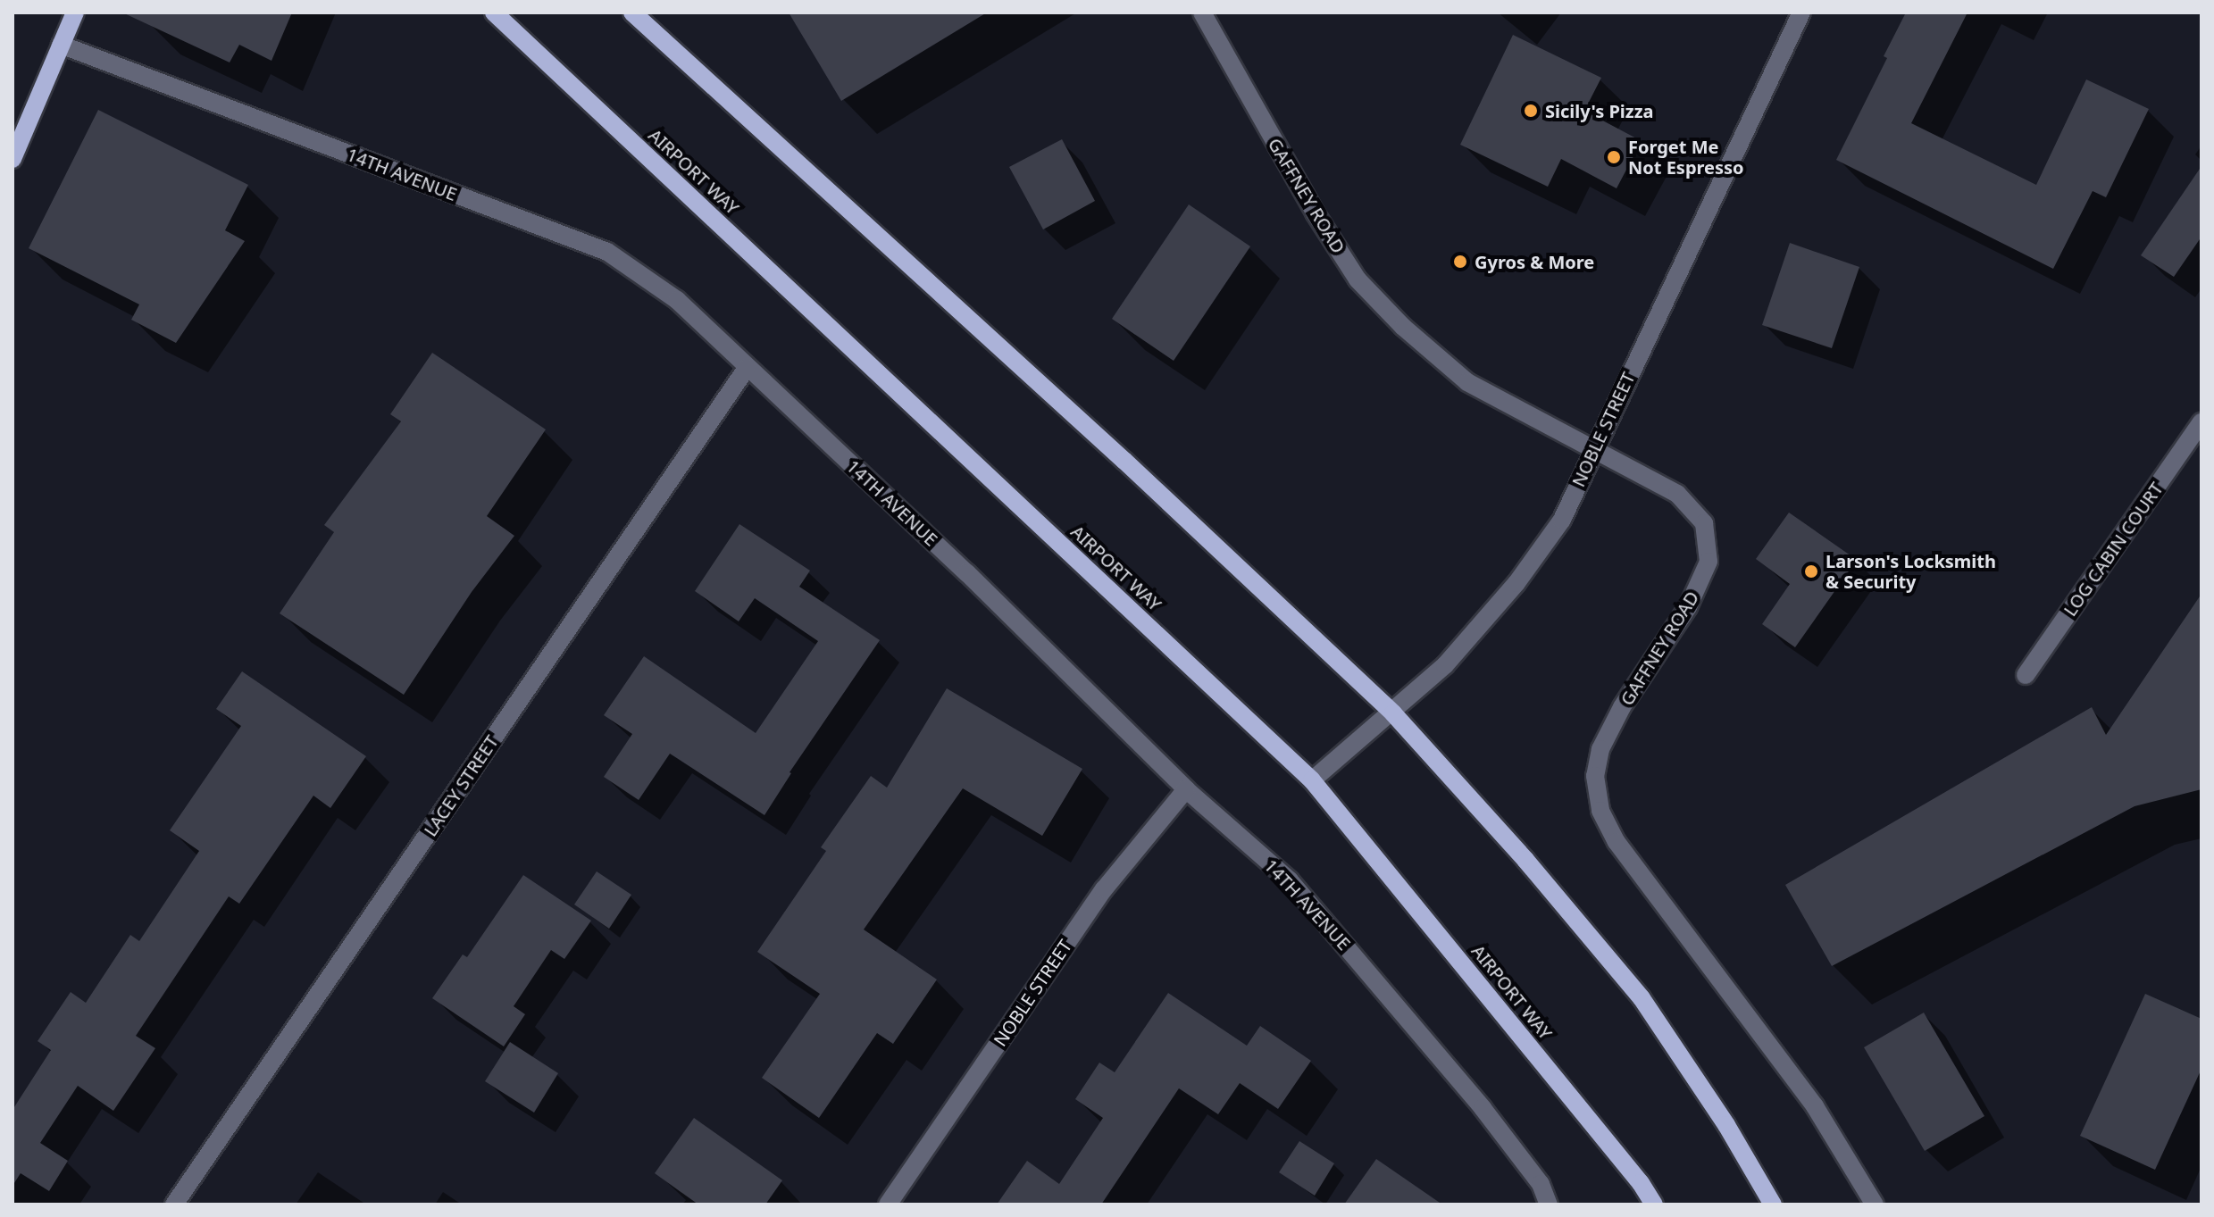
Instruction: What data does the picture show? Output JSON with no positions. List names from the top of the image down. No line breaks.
{"streets":{"main road":["AIRPORT WAY"],"street":["14TH AVENUE","GAFFNEY ROAD","NOBLE STREET","LOG CABIN COURT","LACEY STREET"]},"crossings":[["AIRPORT WAY","NOBLE STREET"],["14TH AVENUE","NOBLE STREET"],["14TH AVENUE","LACEY STREET"],["GAFFNEY ROAD","NOBLE STREET"]],"places":["Sicily's Pizza","Forget Me Not Espresso","Gyros & More","Larson's Locksmith & Security"]}
